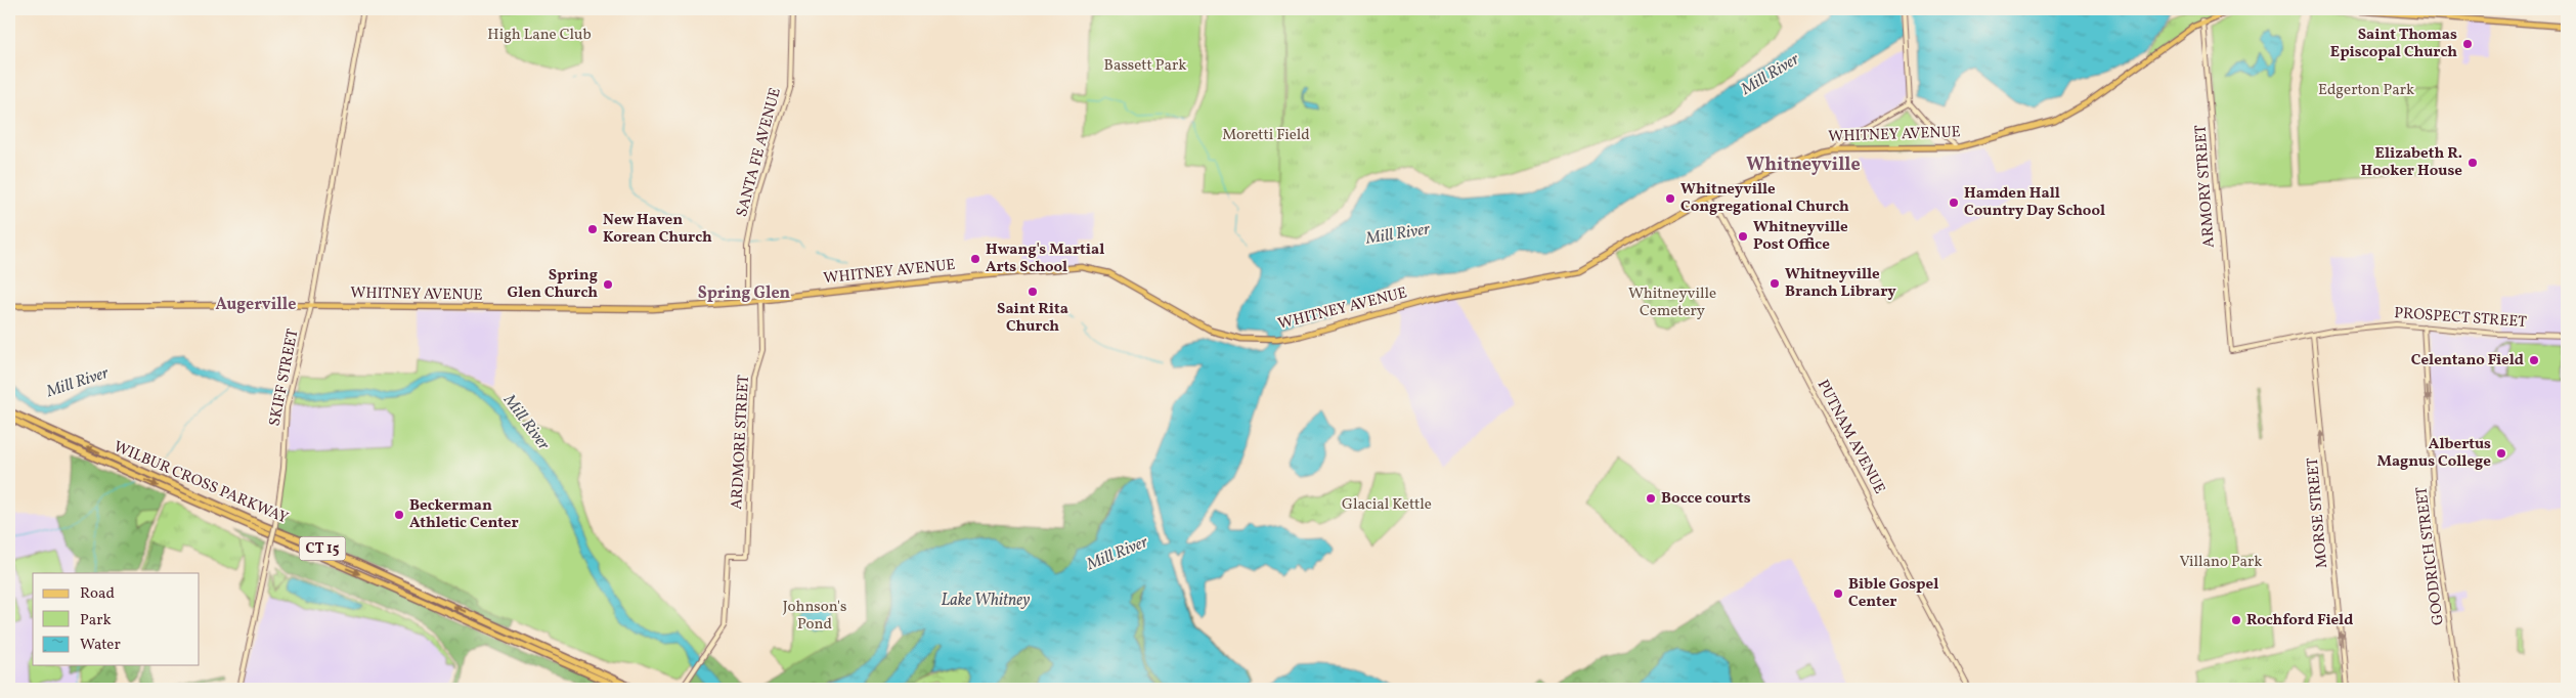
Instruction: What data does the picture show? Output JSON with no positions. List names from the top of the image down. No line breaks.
{"streets":{"highway":["WILBUR CROSS PARKWAY","CT 15"],"main road":["WHITNEY AVENUE","SANTA FE AVENUE","ARMORY STREET","PROSPECT STREET","SKIFF STREET","PUTNAM AVENUE","ARDMORE STREET","MORSE STREET","GOODRICH STREET"]},"crossings":[["WHITNEY AVENUE","SANTA FE AVENUE"],["WHITNEY AVENUE","ARMORY STREET"],["WHITNEY AVENUE","SKIFF STREET"],["WHITNEY AVENUE","PUTNAM AVENUE"],["WHITNEY AVENUE","ARDMORE STREET"],["ARMORY STREET","PROSPECT STREET"],["PROSPECT STREET","MORSE STREET"],["PROSPECT STREET","GOODRICH STREET"]],"one_way":["MORSE STREET","GOODRICH STREET"],"districts":["Whitneyville","Spring Glen","Augerville"],"water":["Mill River","Lake Whitney"],"parks":["High Lane Club","Bassett Park","Edgerton Park","Moretti Field","Whitneyville Cemetery","Glacial Kettle","Villano Park","Johnson's Pond"],"places":["Saint Thomas Episcopal Church","Elizabeth R. Hooker House","Whitneyville Congregational Church","Hamden Hall Country Day School","New Haven Korean Church","Whitneyville Post Office","Hwang's Martial Arts School","Whitneyville Branch Library","Spring Glen Church","Saint Rita Church","Celentano Field","Albertus Magnus College","Bocce courts","Beckerman Athletic Center","Bible Gospel Center","Rochford Field"],"legend":["Road","Park","Water"]}
